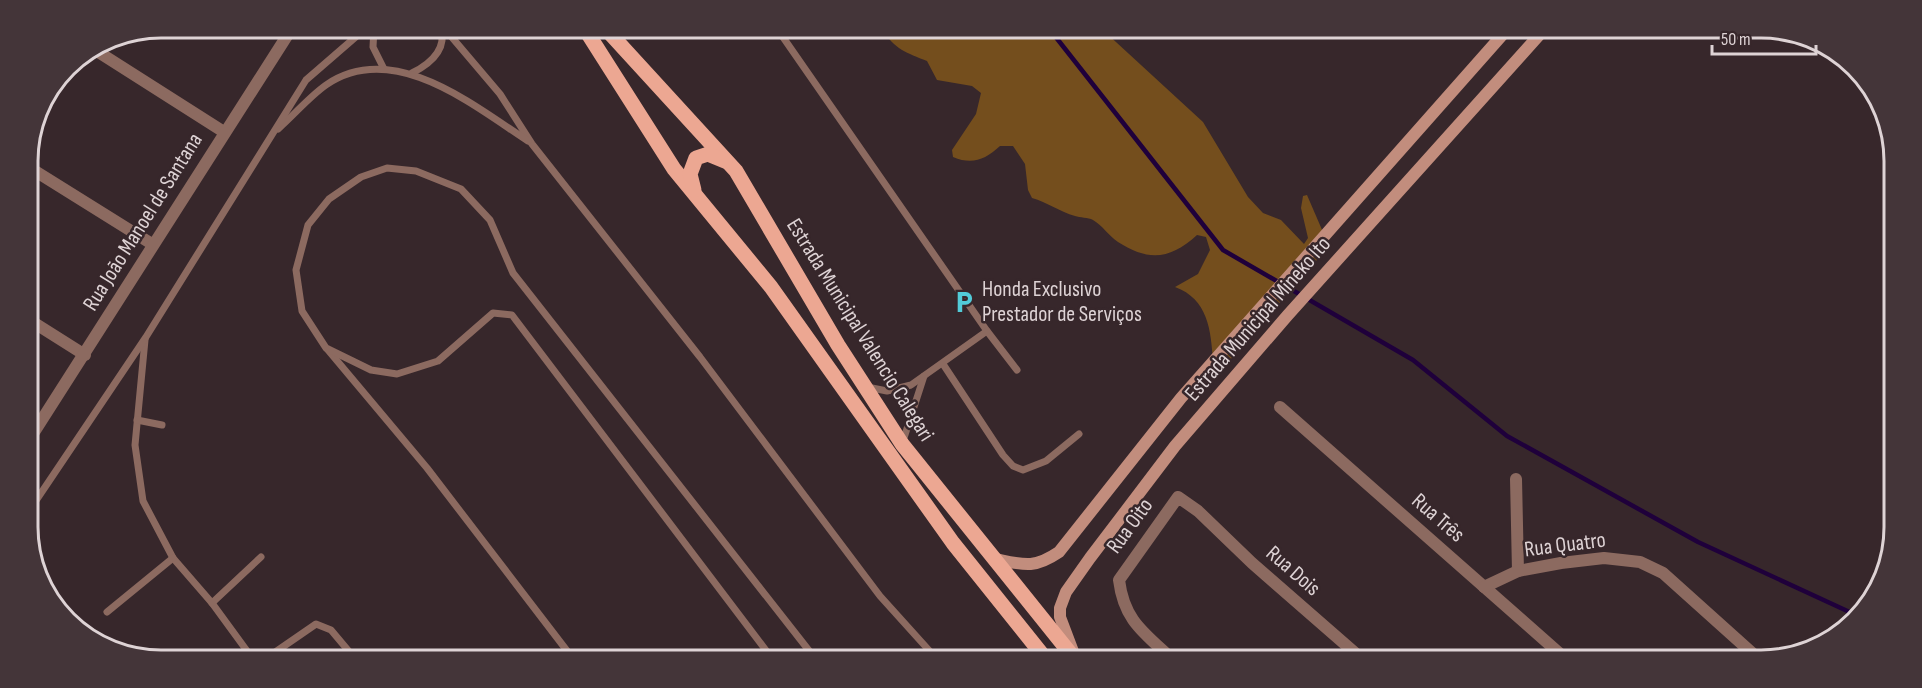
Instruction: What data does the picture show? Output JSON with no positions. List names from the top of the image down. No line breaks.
{"streets":{"main road":["Estrada Municipal Valencio Calegari"],"street":["Rua João Manoel de Santana","Estrada Municipal Mineko Ito","Rua Três","Rua Oito","Rua Quatro","Rua Dois"]},"crossings":[["Estrada Municipal Mineko Ito","Estrada Municipal Valencio Calegari"],["Rua Três","Rua Quatro"],["Rua Oito","Rua Dois"]],"places":{"parking":["Honda Exclusivo Prestador de Serviços"]},"scale_bar":"50 m"}
